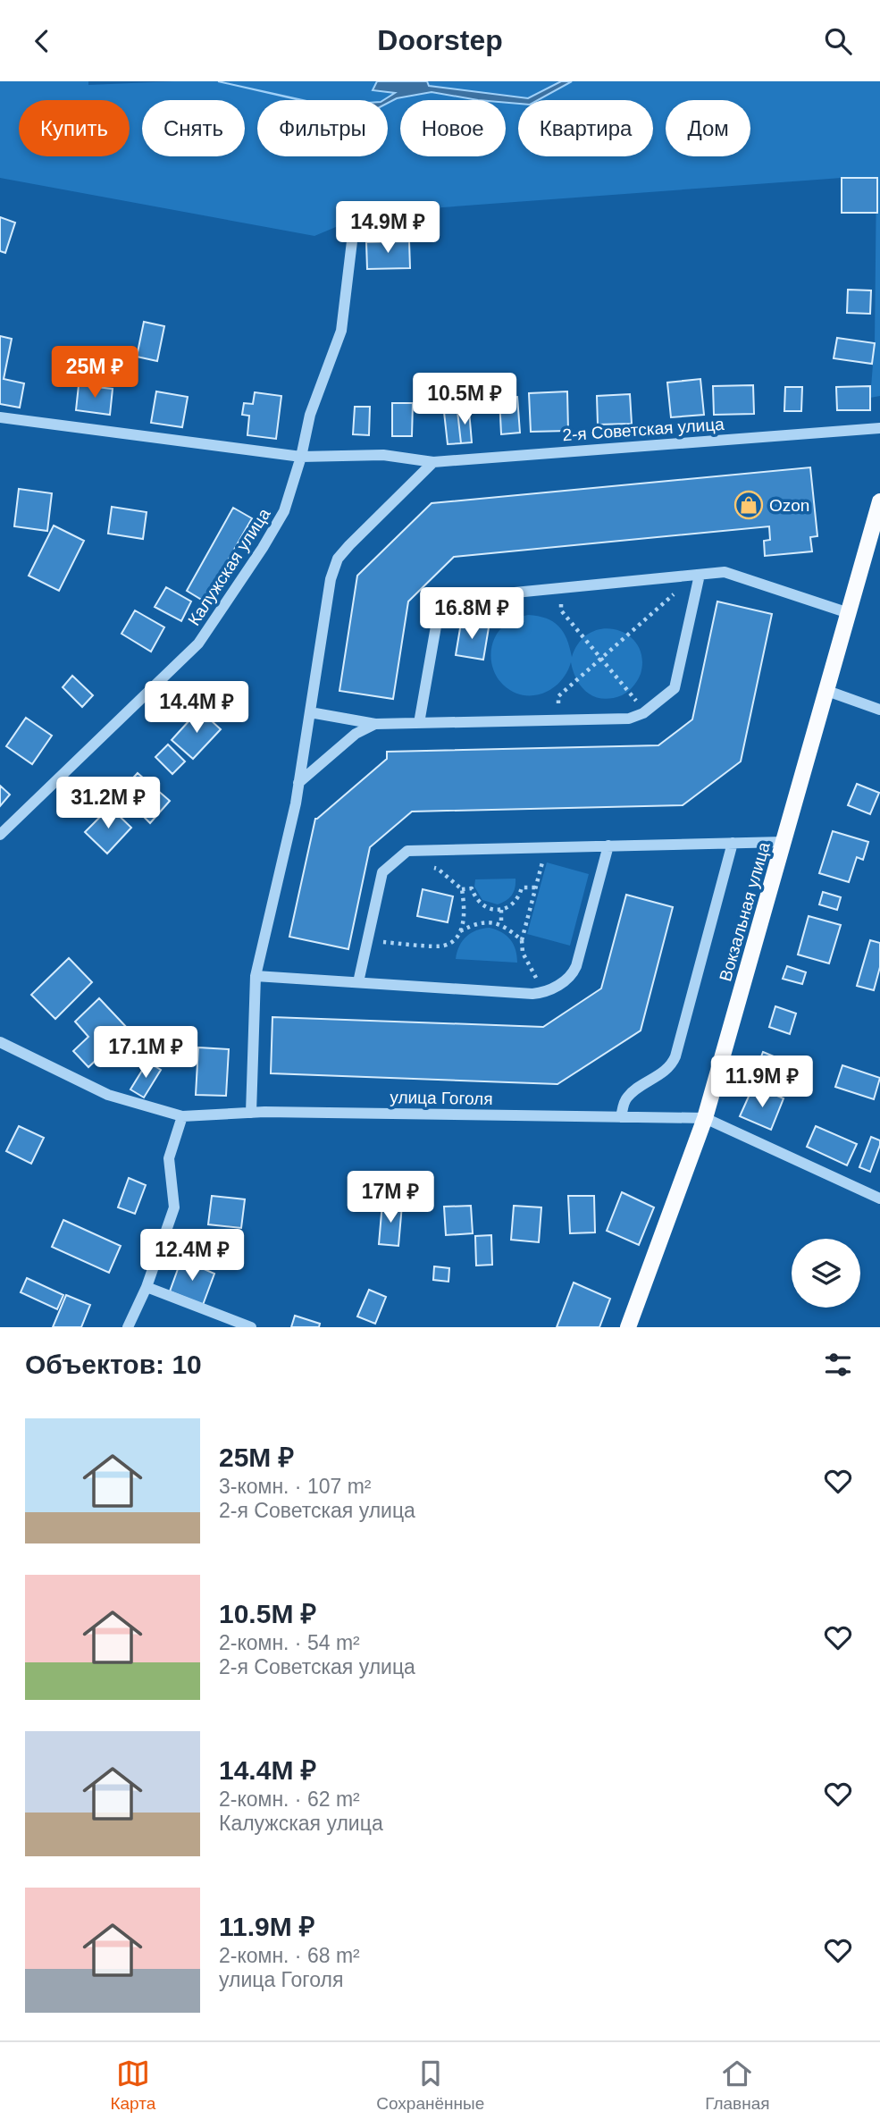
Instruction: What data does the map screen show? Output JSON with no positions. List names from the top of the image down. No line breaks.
{"streets":{"main road":["Вокзальная улица"],"street":["2-я Советская улица","Калужская улица","улица Гоголя"]},"crossings":[["2-я Советская улица","Калужская улица"],["Вокзальная улица","улица Гоголя"]],"places":{"shop":["Ozon"]},"page":{"header":"Doorstep","chip":["Купить","Снять","Фильтры","Новое","Квартира","Дом"],"price":["14.9M ₽","25M ₽","10.5M ₽","16.8M ₽","14.4M ₽","31.2M ₽","17.1M ₽","11.9M ₽","17M ₽","12.4M ₽"],"heading":"Объектов: 10","list":[{"name":"25M ₽","note":"3-комн. · 107 m² · 2-я Советская улица"},{"name":"10.5M ₽","note":"2-комн. · 54 m² · 2-я Советская улица"},{"name":"14.4M ₽","note":"2-комн. · 62 m² · Калужская улица"},{"name":"11.9M ₽","note":"2-комн. · 68 m² · улица Гоголя"}],"tabs":["Карта","Сохранённые","Главная"]}}
